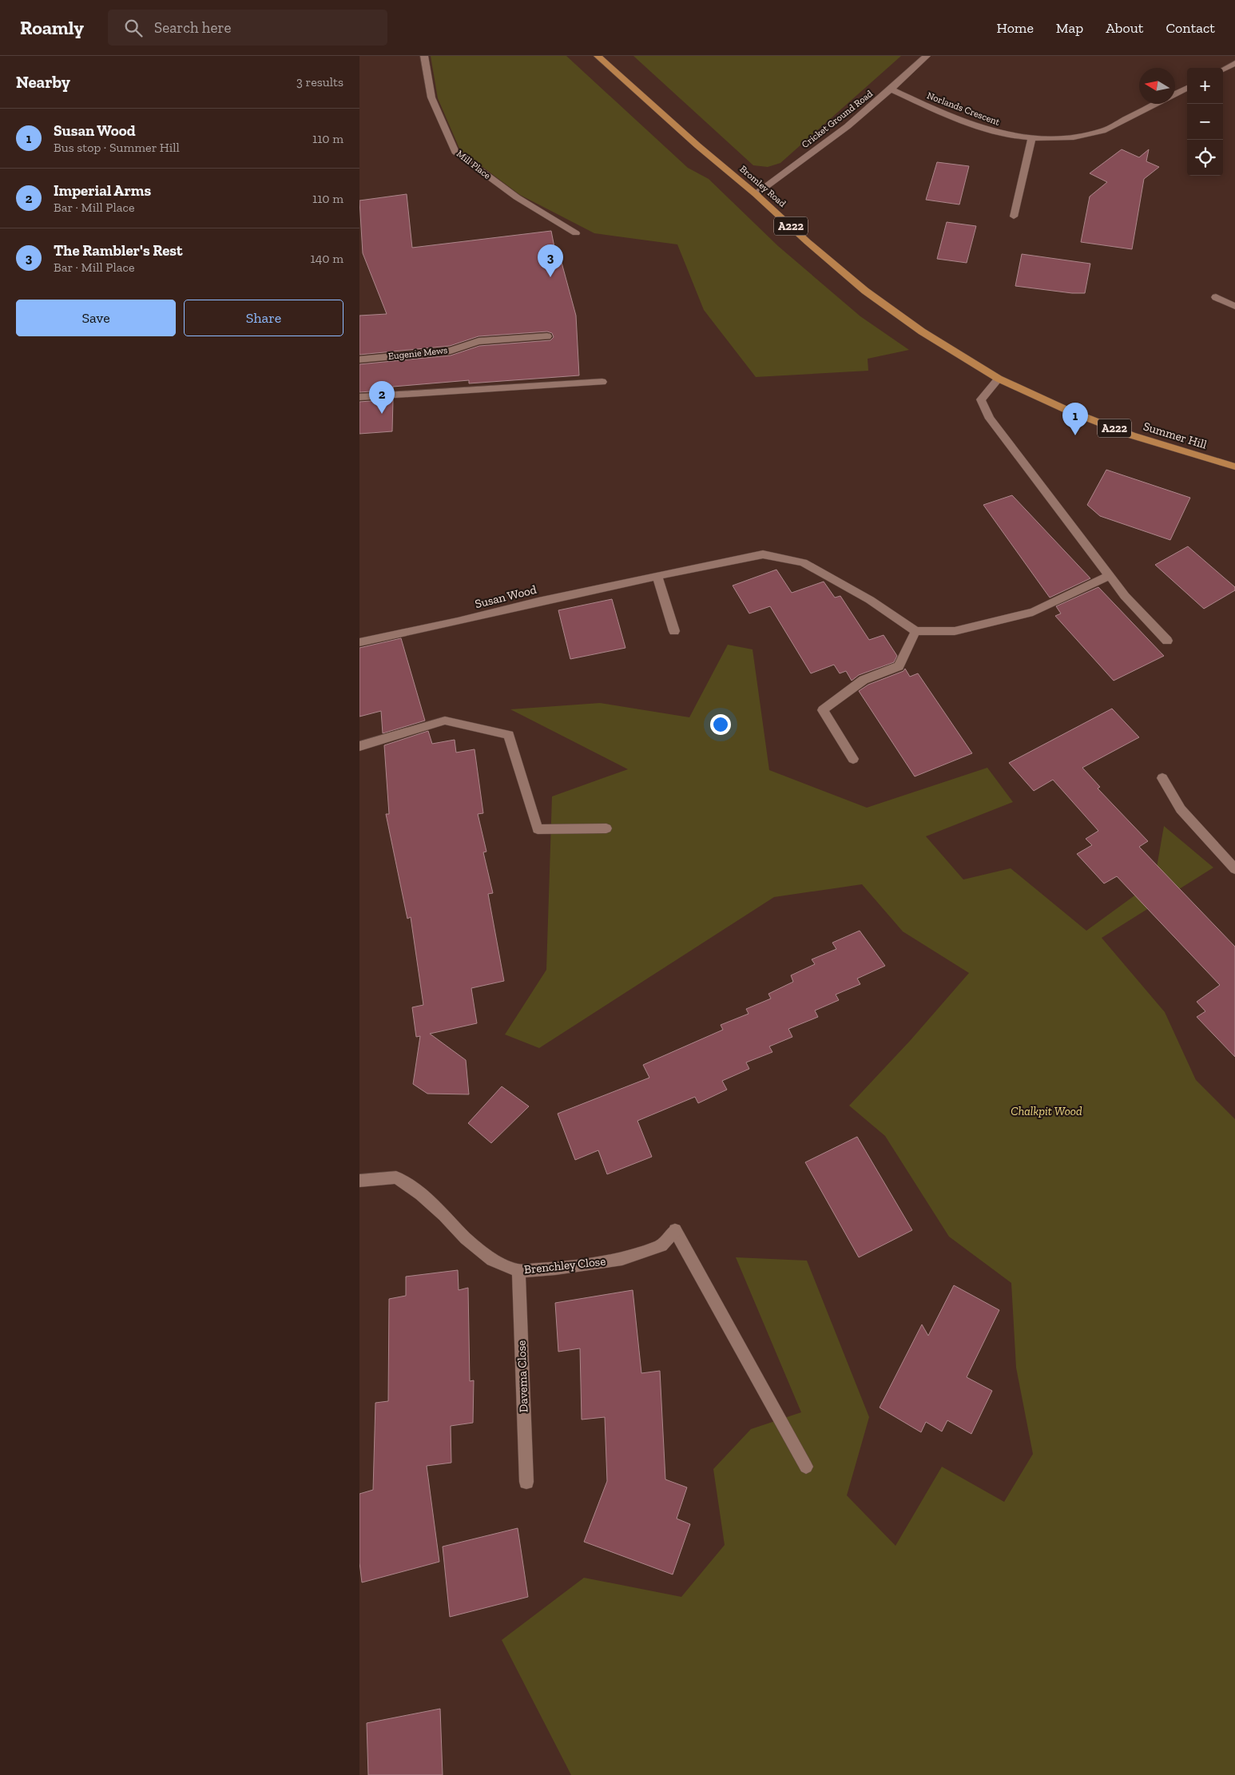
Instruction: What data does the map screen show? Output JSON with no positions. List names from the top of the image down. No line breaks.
{"streets":{"main road":["Bromley Road","A222","Summer Hill"],"street":["Norlands Crescent","Cricket Ground Road","Mill Place","Eugenie Mews","Susan Wood","Brenchley Close","Davema Close"]},"crossings":[["Norlands Crescent","Cricket Ground Road"],["Cricket Ground Road","Bromley Road"],["Bromley Road","Summer Hill"],["Brenchley Close","Davema Close"]],"parks":["Chalkpit Wood"],"north":"left","page":{"header":"Roamly","search":"Search here","nav":["Home","Map","About","Contact"],"heading":["Nearby","3 results"],"map_buttons":["+","−"],"list":[{"mark":"1","name":"Susan Wood","note":"Bus stop · Summer Hill","value":"110 m"},{"mark":"2","name":"Imperial Arms","note":"Bar · Mill Place","value":"110 m"},{"mark":"3","name":"The Rambler's Rest","note":"Bar · Mill Place","value":"140 m"}],"pins":["3","2","1"],"buttons":["Save","Share"]}}
